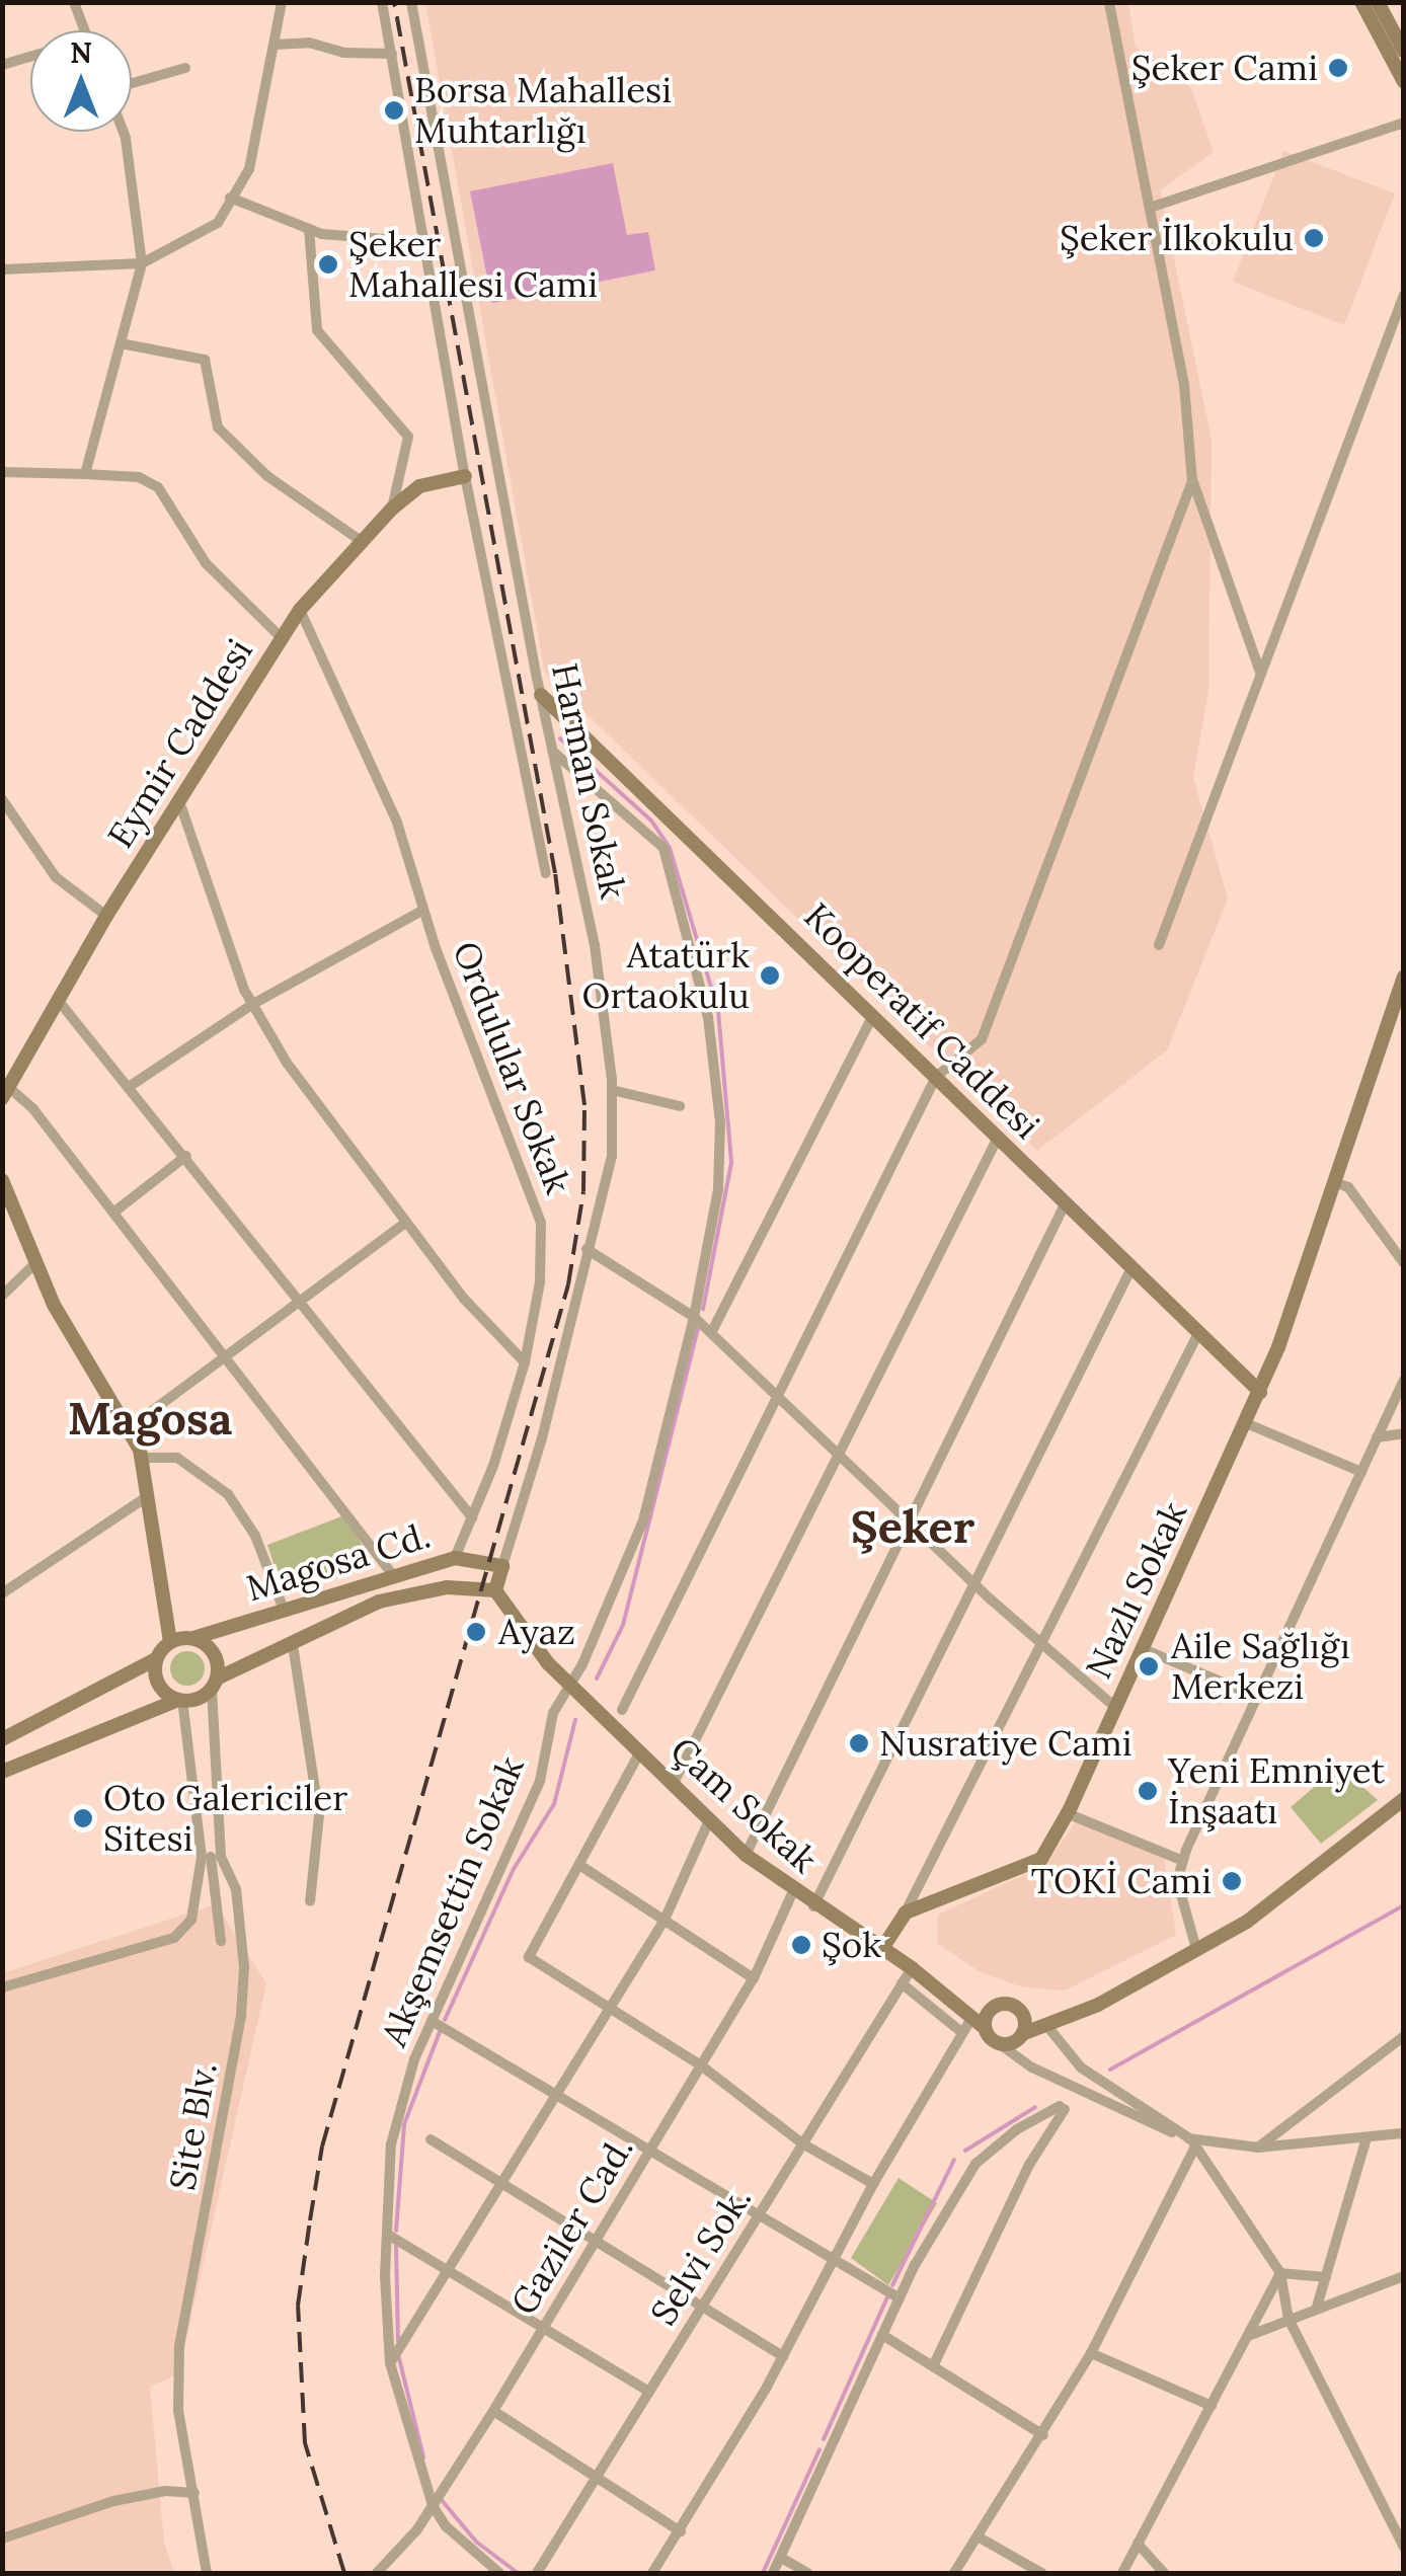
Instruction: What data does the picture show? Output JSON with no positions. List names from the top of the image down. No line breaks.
{"streets":{"street":["Eymir Caddesi","Harman Sokak","Kooperatif Caddesi","Ordulular Sokak","Magosa Cd.","Nazlı Sokak","Çam Sokak","Akşemsettin Sokak","Site Blv.","Gaziler Cad.","Selvi Sok."]},"crossings":[["Eymir Caddesi","Ordulular Sokak"],["Harman Sokak","Kooperatif Caddesi"],["Harman Sokak","Magosa Cd."],["Harman Sokak","Akşemsettin Sokak"],["Kooperatif Caddesi","Nazlı Sokak"],["Ordulular Sokak","Magosa Cd."],["Magosa Cd.","Çam Sokak"],["Magosa Cd.","Site Blv."],["Çam Sokak","Akşemsettin Sokak"],["Çam Sokak","Gaziler Cad."],["Çam Sokak","Selvi Sok."],["Akşemsettin Sokak","Gaziler Cad."]],"districts":["Magosa","Şeker"],"places":["Şeker Cami","Borsa Mahallesi Muhtarlığı","Şeker İlkokulu","Şeker Mahallesi Cami","Atatürk Ortaokulu","Ayaz","Aile Sağlığı Merkezi","Nusratiye Cami","Yeni Emniyet İnşaatı","Oto Galericiler Sitesi","TOKİ Cami","Şok"],"north":"top"}
